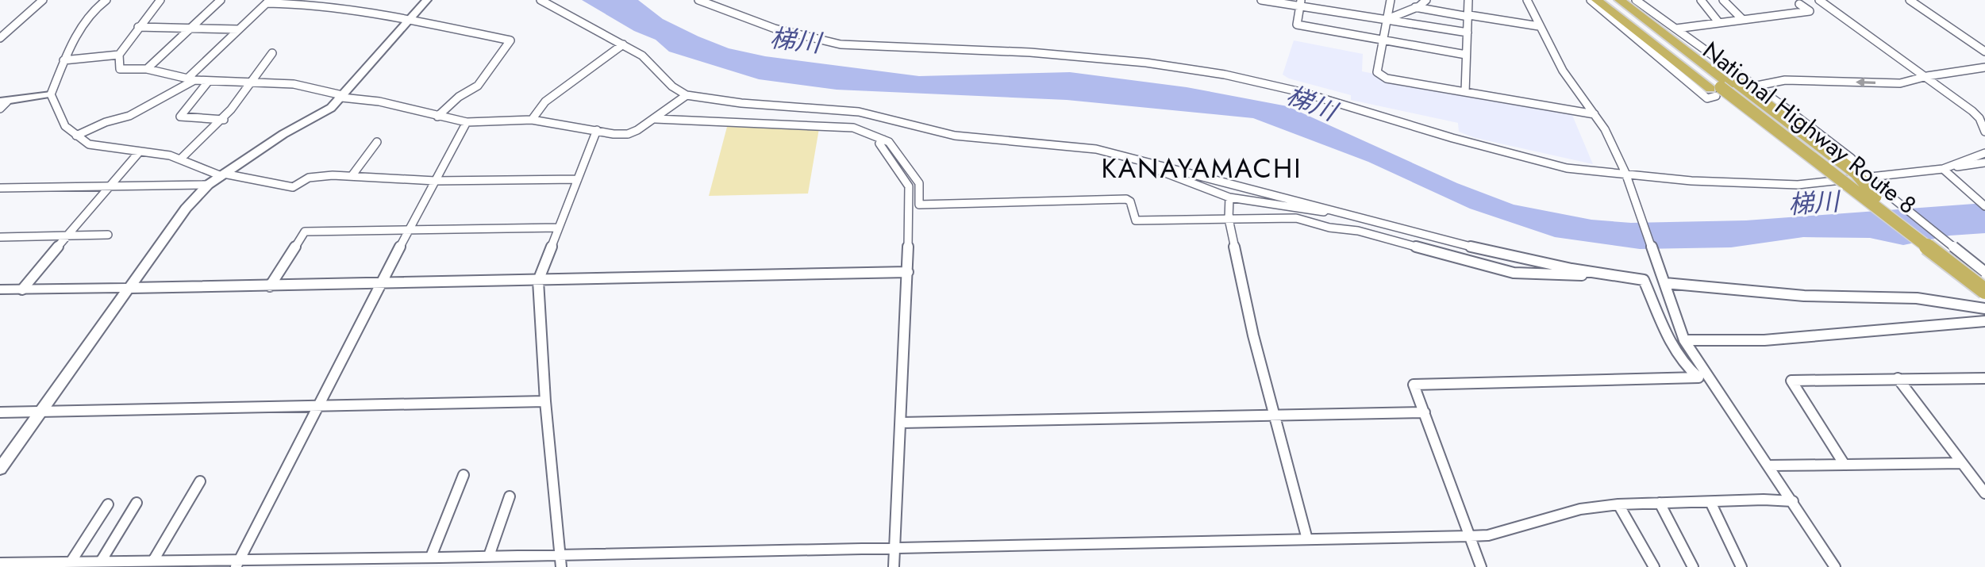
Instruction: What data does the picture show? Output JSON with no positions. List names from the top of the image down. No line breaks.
{"streets":{"highway":["National Highway Route 8"]},"districts":["KANAYAMACHI"],"water":["梯川"]}
